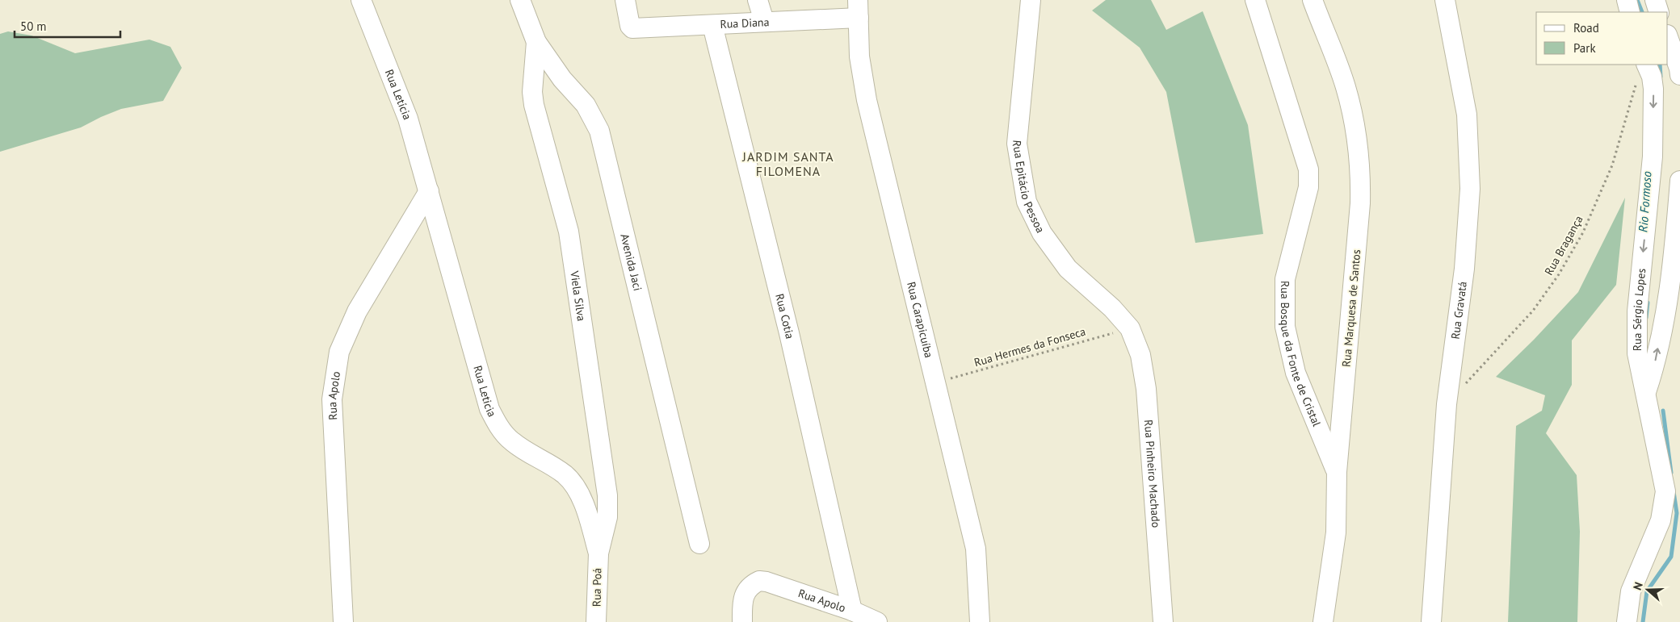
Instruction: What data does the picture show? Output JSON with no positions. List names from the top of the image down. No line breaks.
{"streets":{"street":["Rua Diana","Rua Letícia","Rua Epitácio Pessoa","Avenida Jaci","Viela Silva","Rua Marquesa de Santos","Rua Gravatá","Rua Sérgio Lopes","Rua Cotia","Rua Carapicuíba","Rua Bosque da Fonte de Cristal","Rua Leticia","Rua Apolo","Rua Pinheiro Machado","Rua Poá"],"path":["Rua Bragança","Rua Hermes da Fonseca"]},"crossings":[["Rua Diana","Rua Cotia"],["Rua Diana","Rua Carapicuíba"],["Rua Letícia","Rua Leticia"],["Rua Letícia","Rua Apolo"],["Rua Epitácio Pessoa","Rua Hermes da Fonseca"],["Rua Epitácio Pessoa","Rua Pinheiro Machado"],["Rua Bragança","Rua Gravatá"],["Rua Bragança","Rua Sérgio Lopes"],["Avenida Jaci","Viela Silva"],["Viela Silva","Rua Leticia"],["Viela Silva","Rua Poá"],["Rua Marquesa de Santos","Rua Bosque da Fonte de Cristal"],["Rua Cotia","Rua Apolo"],["Rua Carapicuíba","Rua Hermes da Fonseca"],["Rua Hermes da Fonseca","Rua Pinheiro Machado"],["Rua Leticia","Rua Apolo"],["Rua Leticia","Rua Poá"]],"districts":["JARDIM SANTA FILOMENA"],"water":["Rio Formoso"],"legend":["Road","Park"],"scale_bar":"50 m","north":"left"}
